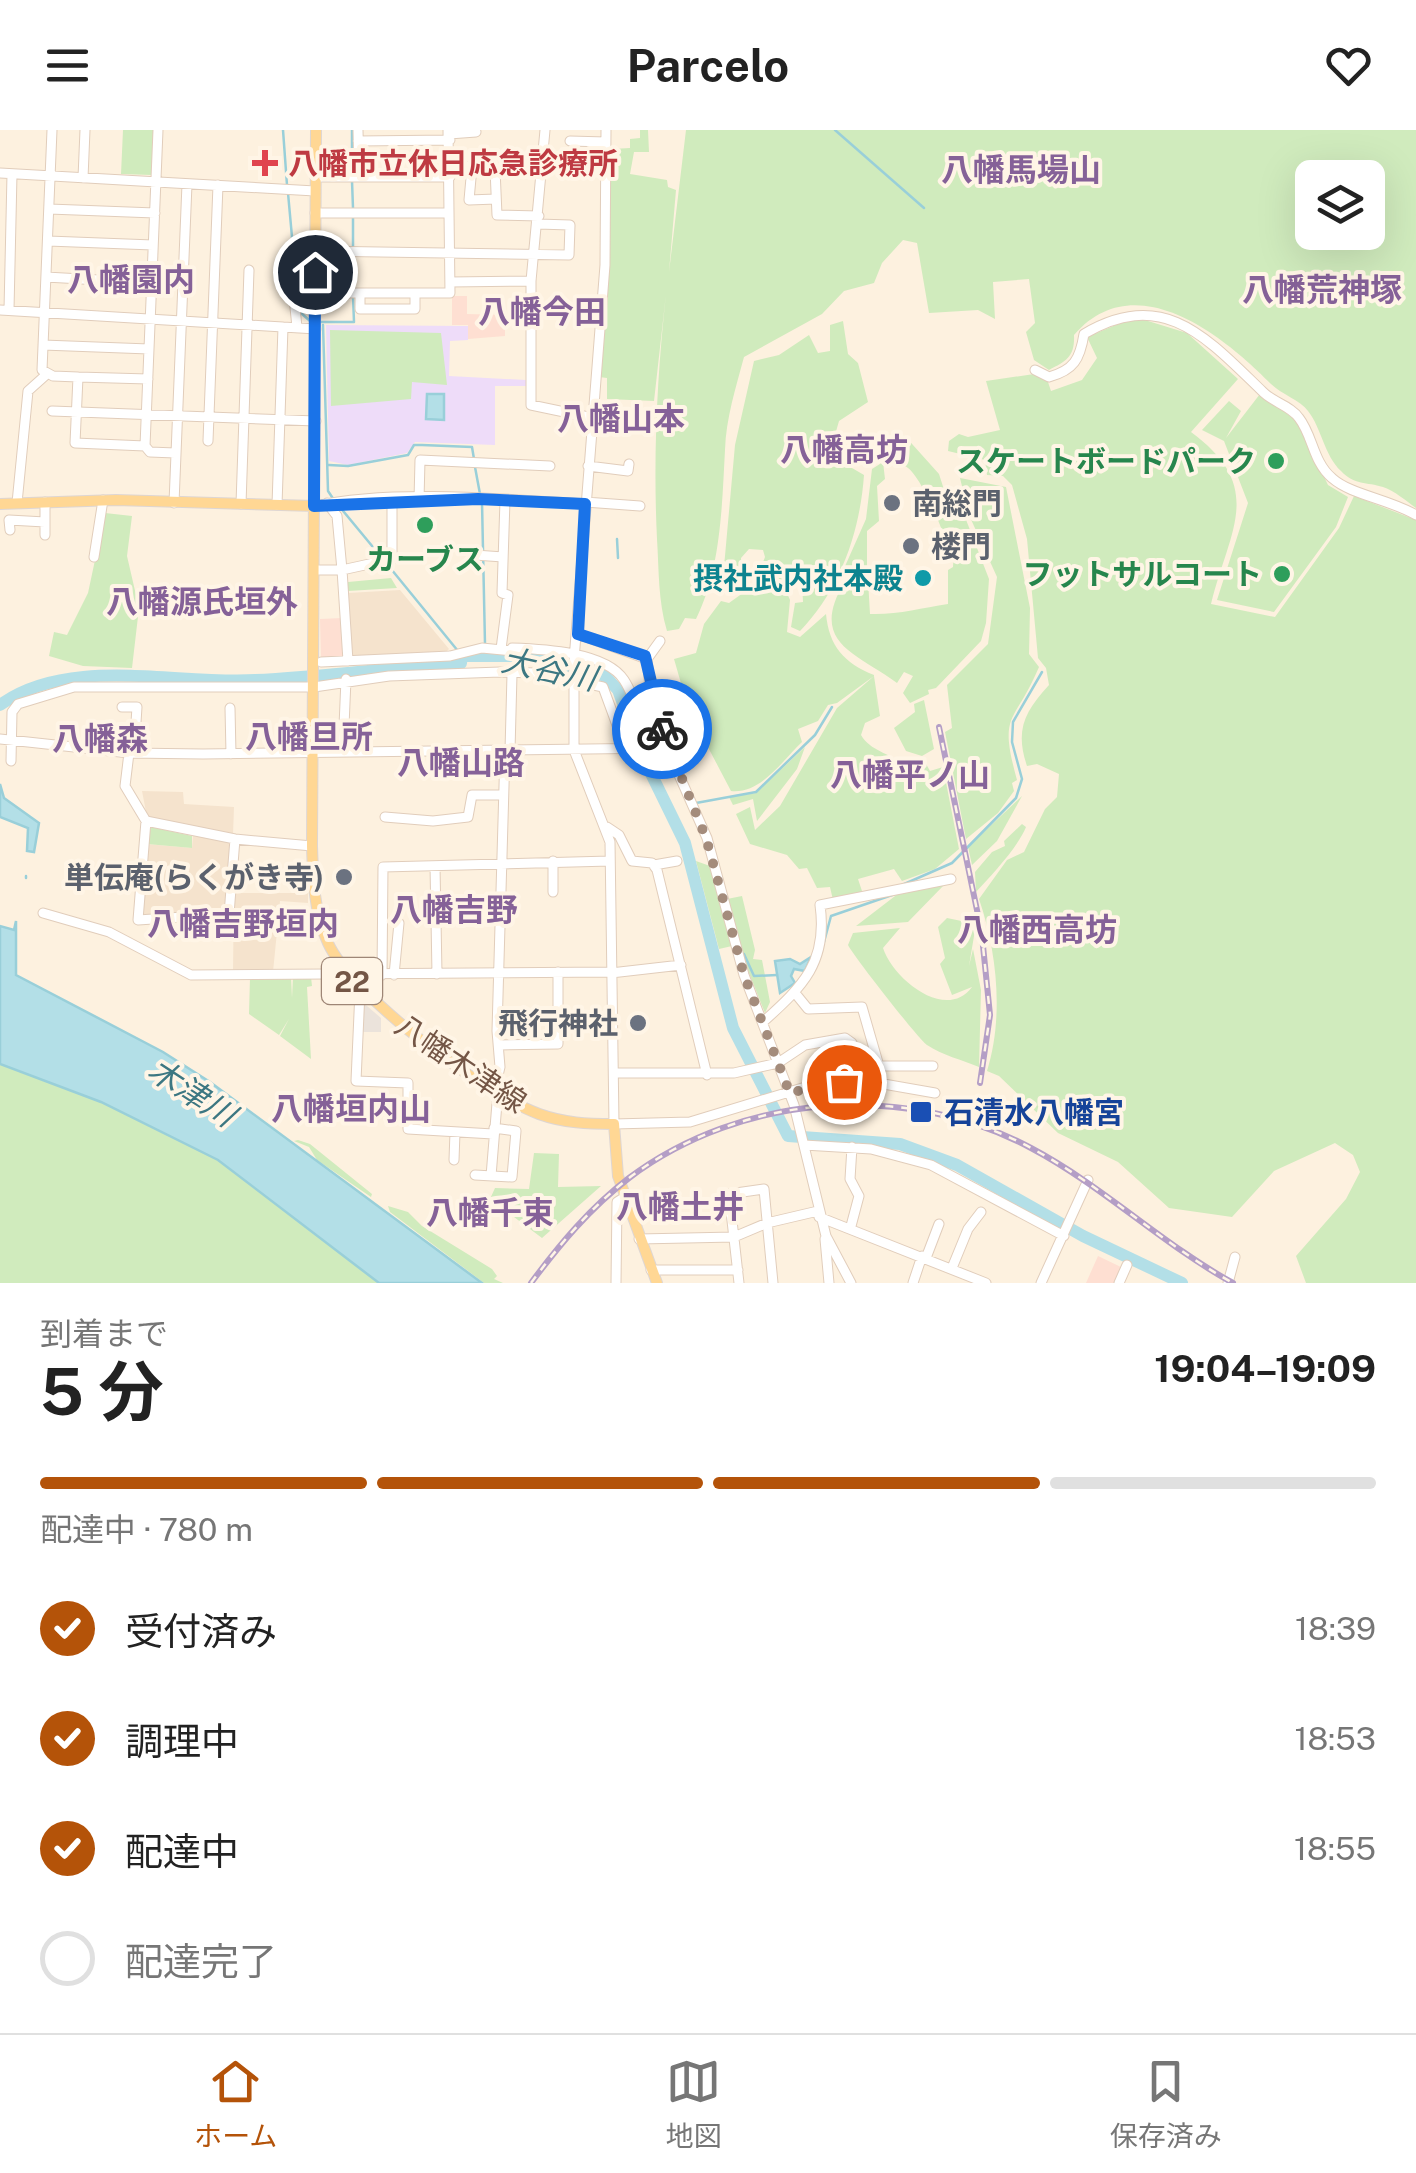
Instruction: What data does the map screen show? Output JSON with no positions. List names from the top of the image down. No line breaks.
{"streets":{"main road":["22","八幡木津線"]},"districts":["八幡馬場山","八幡園内","八幡荒神塚","八幡今田","八幡山本","八幡高坊","八幡源氏垣外","八幡旦所","八幡森","八幡山路","八幡平ノ山","八幡吉野","八幡吉野垣内","八幡西高坊","八幡垣内山","八幡土井","八幡千束"],"water":["大谷川","木津川"],"places":{"health":["八幡市立休日応急診療所"],"other":["スケートボードパーク","南総門","カーブス","楼門","フットサルコート","摂社武内社本殿","単伝庵(らくがき寺)","飛行神社"],"transit":["石清水八幡宮"]},"page":{"header":"Parcelo","heading":["5 分","到着まで","19:04–19:09"],"bar":"配達中 · 780 m","list":[["受付済み","18:39"],["調理中","18:53"],["配達中","18:55"],"配達完了"],"tabs":["ホーム","地図","保存済み"]}}
